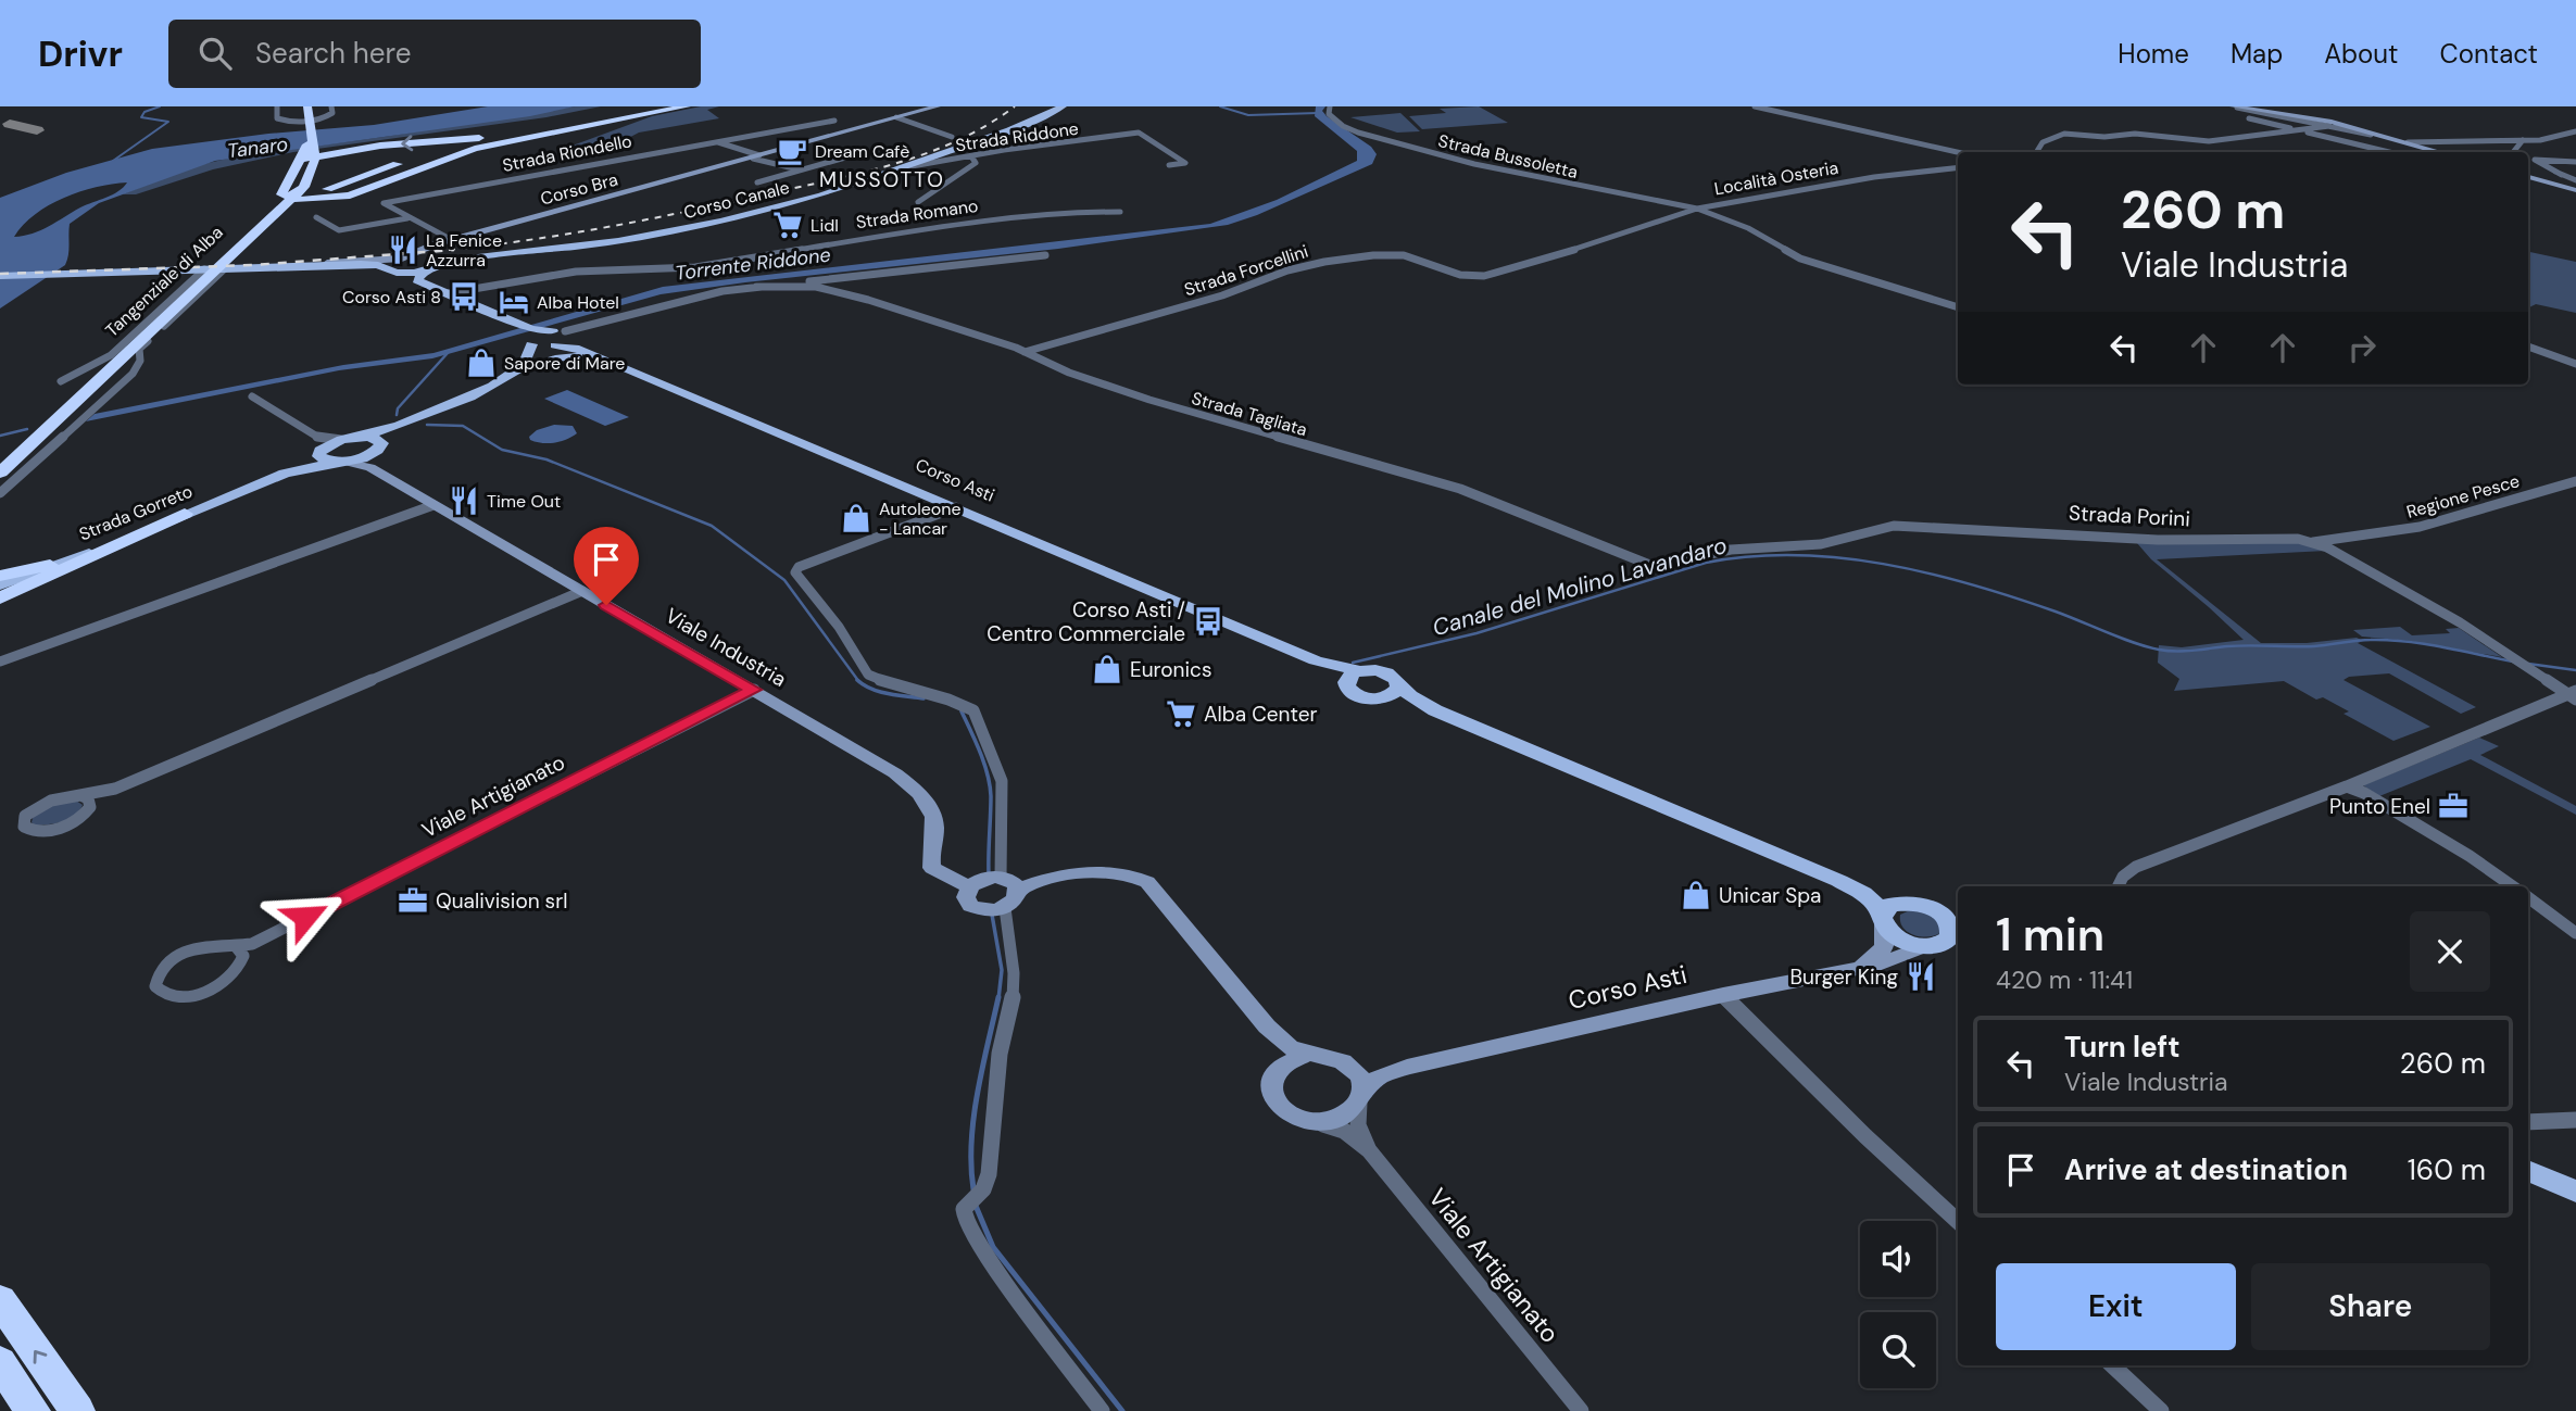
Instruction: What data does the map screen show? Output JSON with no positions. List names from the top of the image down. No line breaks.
{"streets":{"highway":["Tangenziale di Alba"],"main road":["Corso Canale","Corso Asti","Strada Gorreto"],"street":["Strada Riddone","Strada Riondello","Strada Bussoletta","Località Osteria","Corso Bra","Strada Romano","Strada Forcellini","Strada Tagliata","Regione Pesce","Strada Porini","Viale Industria","Viale Artigianato"]},"crossings":[["Strada Riddone","Corso Canale"],["Strada Riondello","Corso Bra"],["Strada Bussoletta","Località Osteria"],["Strada Bussoletta","Strada Forcellini"],["Località Osteria","Strada Forcellini"],["Corso Bra","Corso Canale"],["Strada Forcellini","Strada Tagliata"],["Strada Tagliata","Corso Asti"],["Strada Tagliata","Strada Porini"],["Corso Asti","Strada Gorreto"],["Corso Asti","Viale Artigianato"],["Regione Pesce","Strada Porini"],["Strada Gorreto","Viale Industria"],["Viale Industria","Viale Artigianato"]],"districts":["MUSSOTTO"],"water":["Tanaro","Torrente Riddone","Canale del Molino Lavandaro"],"places":{"cafe":["Dream Cafè"],"supermarket":["Lidl","Alba Center"],"restaurant":["La Fenice Azzurra","Time Out","Burger King"],"bus stop":["Corso Asti 8","Corso Asti / Centro Commerciale"],"hotel":["Alba Hotel"],"shop":["Sapore di Mare","Autoleone - Lancar","Euronics","Unicar Spa"],"office":["Punto Enel","Qualivision srl"]},"page":{"header":"Drivr","search":"Search here","nav":["Home","Map","About","Contact"],"turn":["260 m","Viale Industria"],"heading":["1 min","420 m · 11:41"],"list":[{"name":"Turn left","note":"Viale Industria","value":"260 m"},{"name":"Arrive at destination","value":"160 m"}],"buttons":["Exit","Share"]}}
